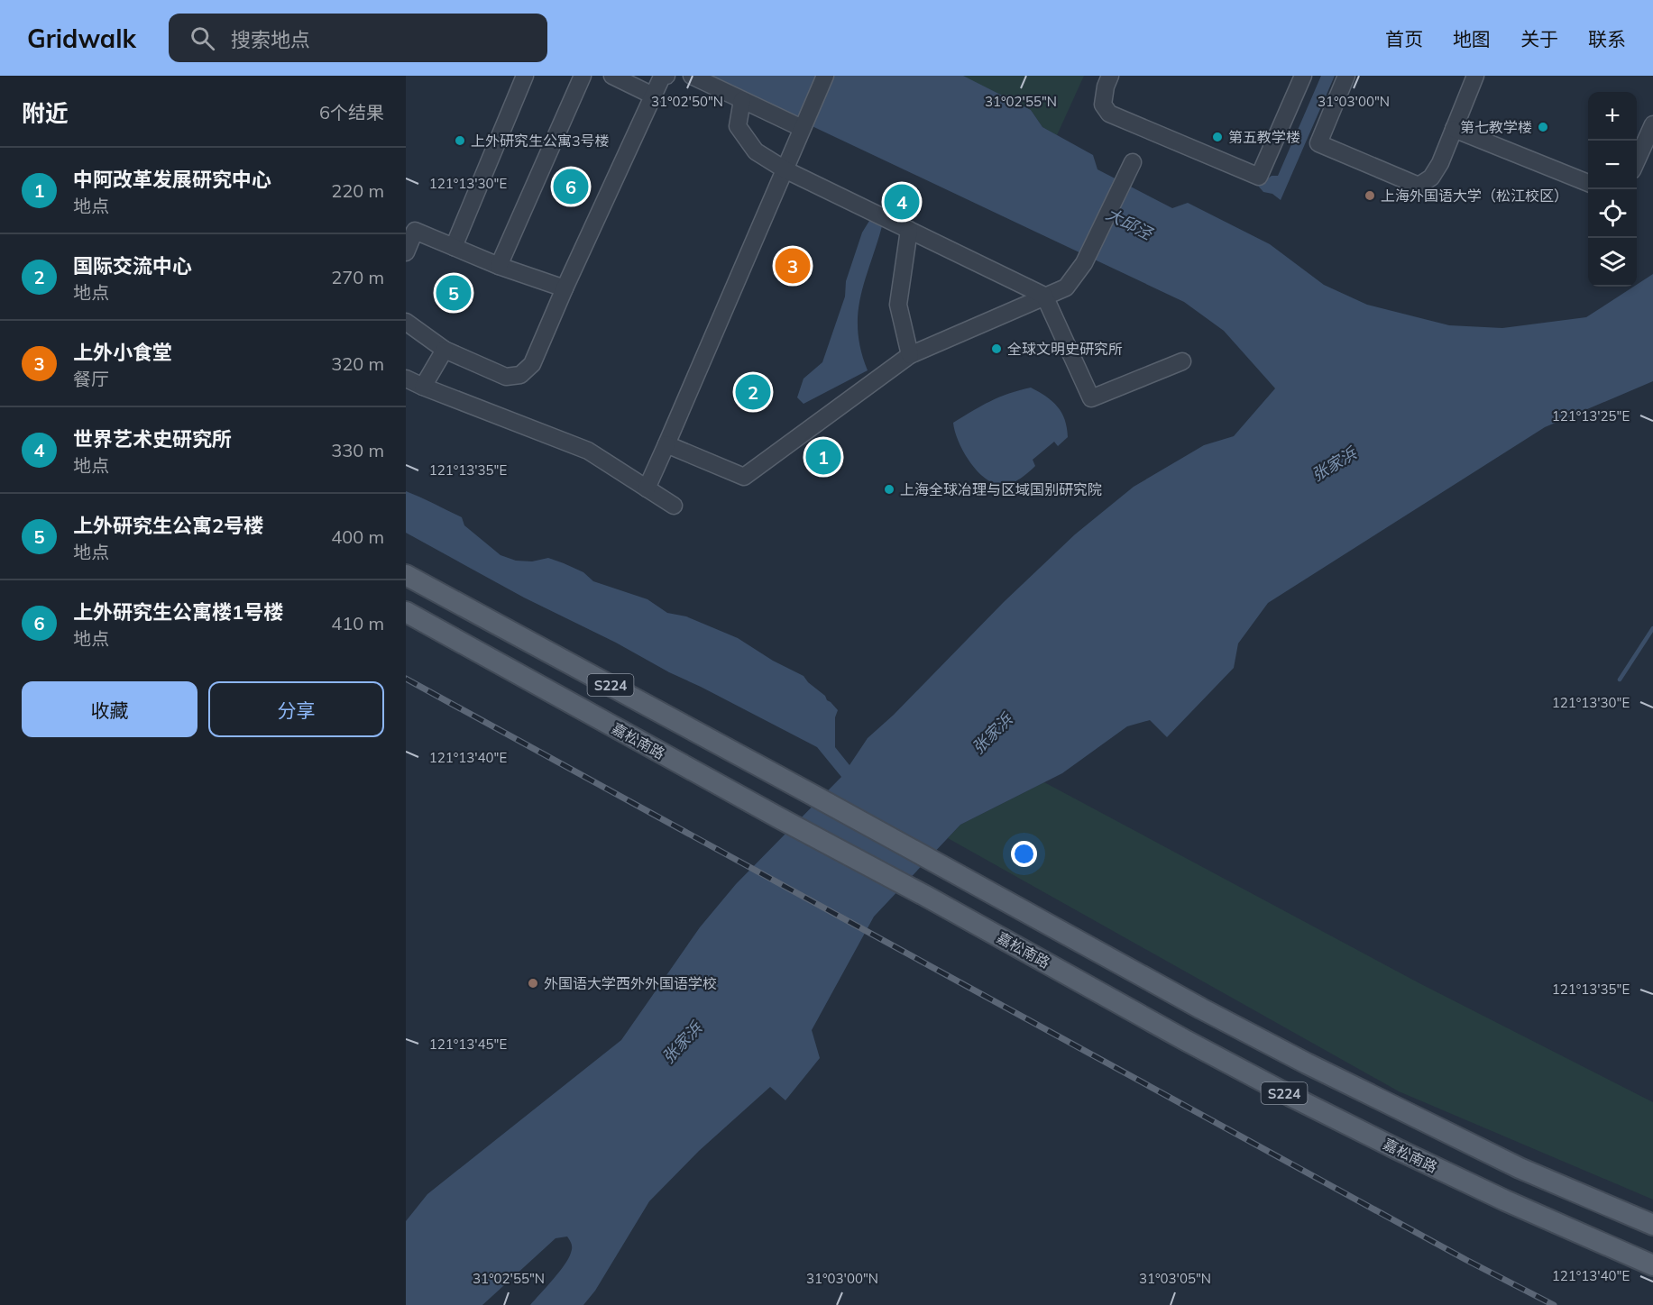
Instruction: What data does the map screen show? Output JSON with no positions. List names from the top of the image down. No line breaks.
{"streets":{"main road":["S224","嘉松南路"]},"water":["大邱泾","张家浜"],"places":["第七教学楼","第五教学楼","上外研究生公寓3号楼","上海外国语大学（松江校区）","全球文明史研究所","上海全球冶理与区域国别研究院","外国语大学西外外国语学校"],"page":{"header":"Gridwalk","search":"搜索地点","nav":["首页","地图","关于","联系"],"heading":["附近","6个结果"],"map_buttons":["+","−"],"list":[{"mark":"1","name":"中阿改革发展研究中心","note":"地点","value":"220 m"},{"mark":"2","name":"国际交流中心","note":"地点","value":"270 m"},{"mark":"3","name":"上外小食堂","note":"餐厅","value":"320 m"},{"mark":"4","name":"世界艺术史研究所","note":"地点","value":"330 m"},{"mark":"5","name":"上外研究生公寓2号楼","note":"地点","value":"400 m"},{"mark":"6","name":"上外研究生公寓楼1号楼","note":"地点","value":"410 m"}],"pins":["6","4","3","5","2","1"],"buttons":["收藏","分享"]},"coordinates":["31°02'50\"N","31°02'55\"N","31°03'00\"N","121°13'30\"E","121°13'25\"E","121°13'35\"E","121°13'40\"E","121°13'45\"E","31°03'05\"N"]}
